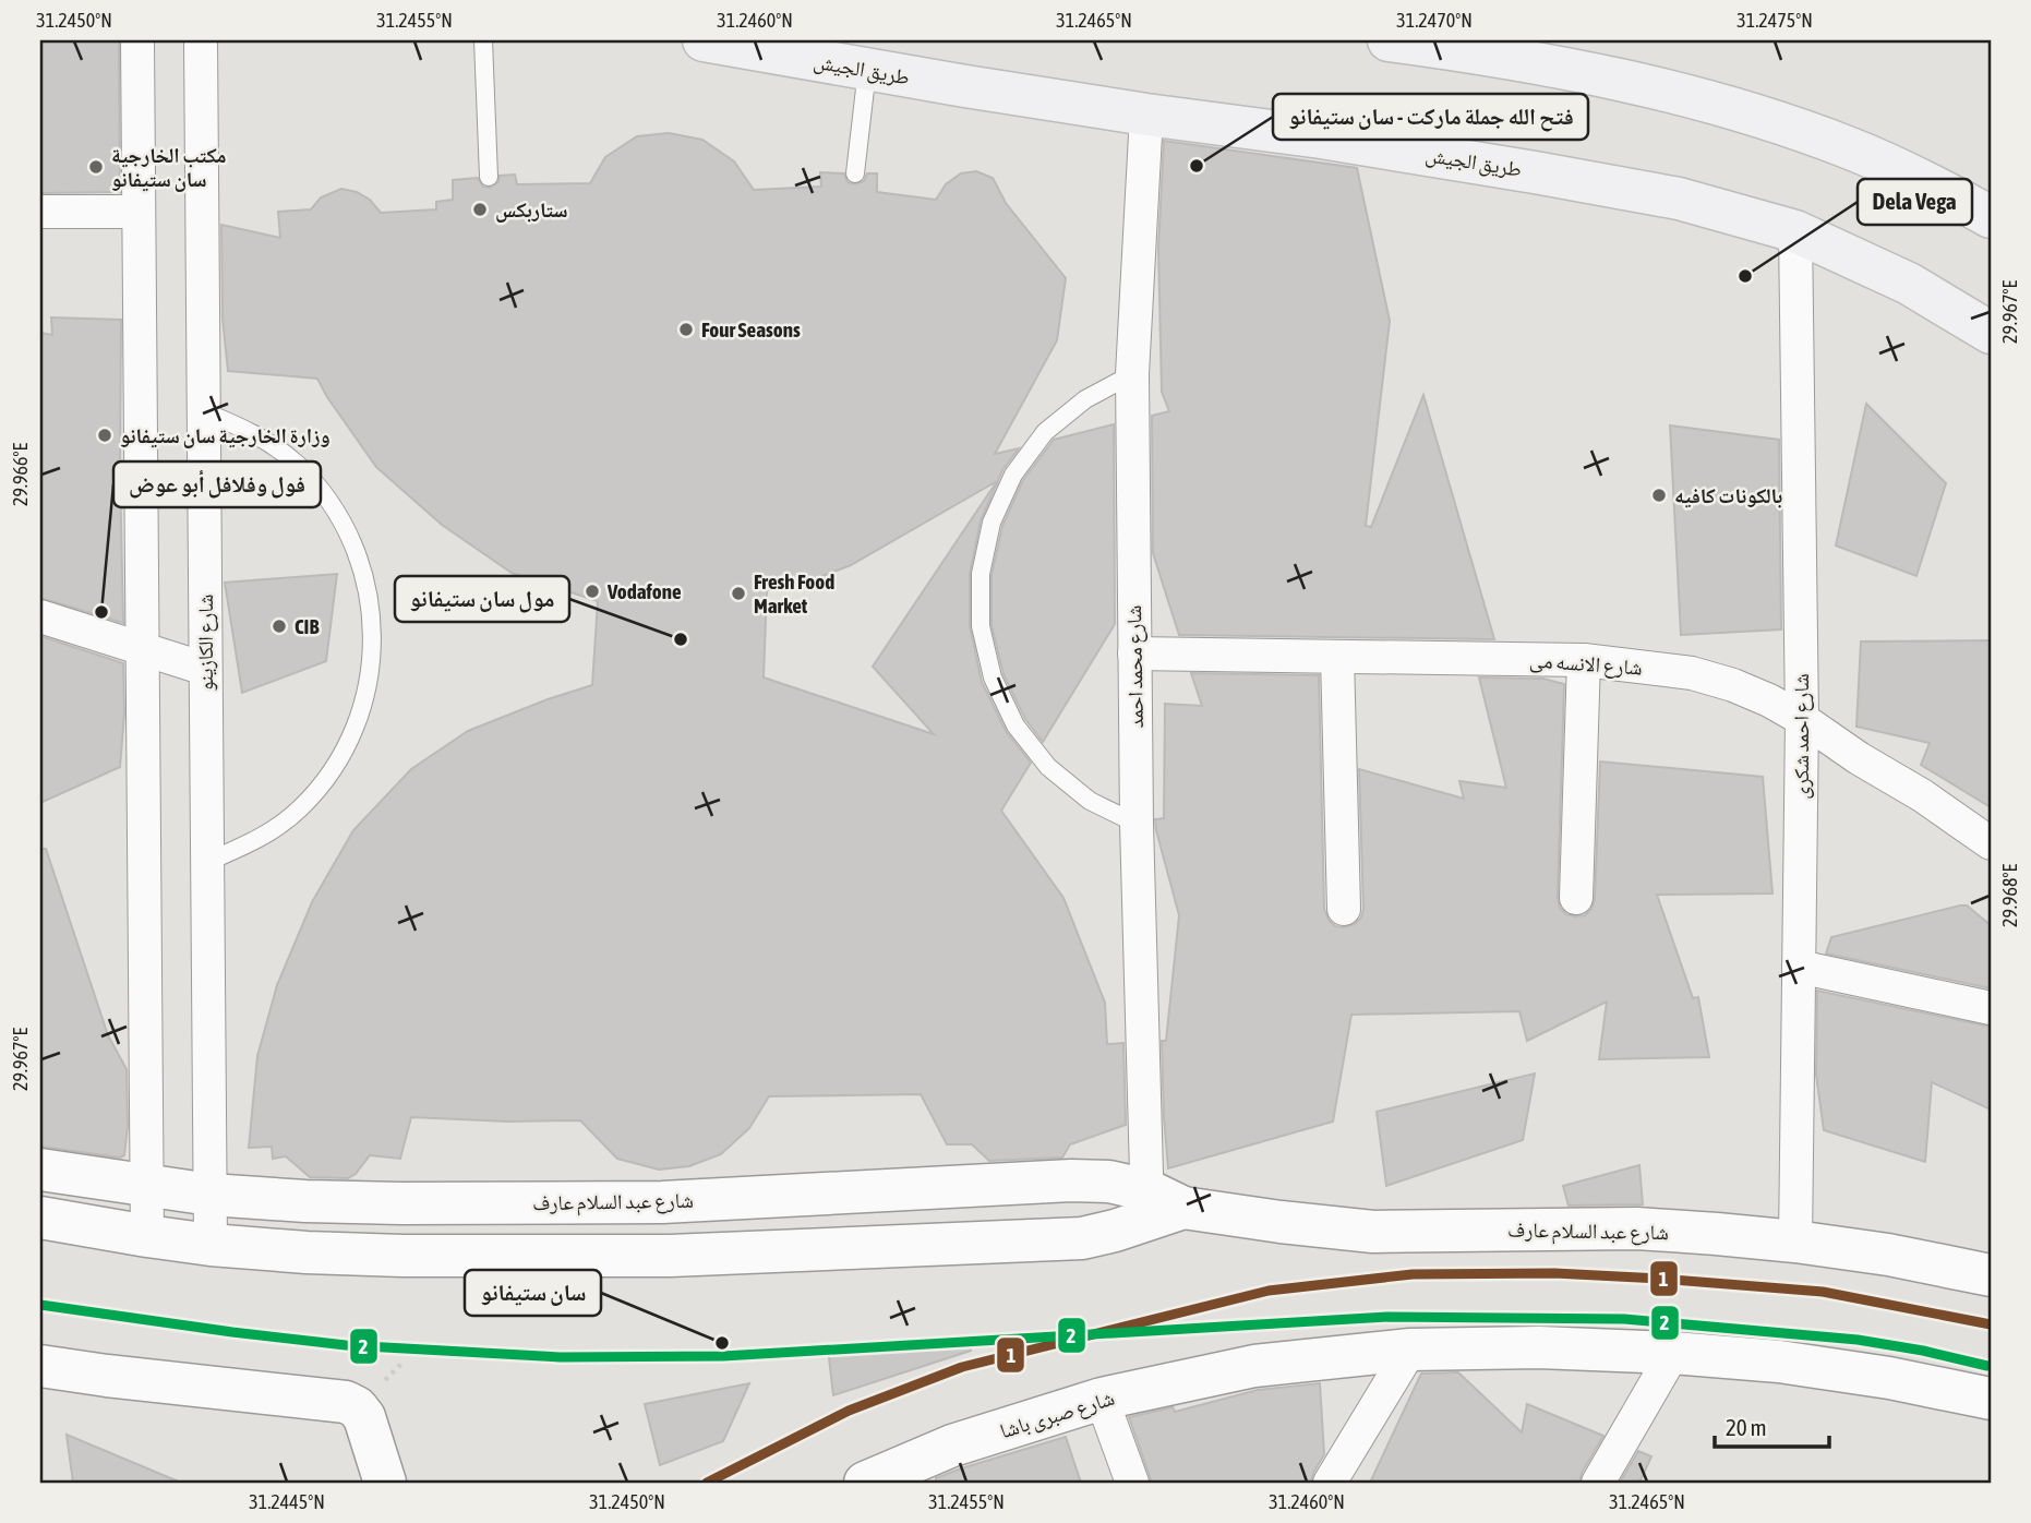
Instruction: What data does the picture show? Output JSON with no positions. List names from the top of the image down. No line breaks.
{"streets":{"highway":["طريق الجيش"],"street":["شارع الكازينو","شارع الانسه مى","شارع محمد احمد","شارع احمد شكرى","شارع عبد السلام عارف","شارع صبرى باشا"]},"crossings":[["طريق الجيش","شارع محمد احمد"],["طريق الجيش","شارع احمد شكرى"],["شارع الكازينو","شارع عبد السلام عارف"],["شارع الانسه مى","شارع محمد احمد"],["شارع الانسه مى","شارع احمد شكرى"],["شارع محمد احمد","شارع عبد السلام عارف"],["شارع احمد شكرى","شارع عبد السلام عارف"]],"places":["فتح الله جملة ماركت - سان ستيفانو","مكتب الخارجية سان ستيفانو","ستاربكس","Dela Vega","Four Seasons","وزارة الخارجية سان ستيفانو","بالكونات كافيه","Vodafone","Fresh Food Market","فول وفلافل أبو عوض","CIB","مول سان ستيفانو","سان ستيفانو"],"lines":["transit line 1","transit line 2"],"scale_bar":"20 m","coordinates":["31.2450°N","31.2455°N","31.2460°N","31.2465°N","31.2470°N","31.2475°N","29.967°E","29.966°E","29.968°E","31.2445°N"]}
